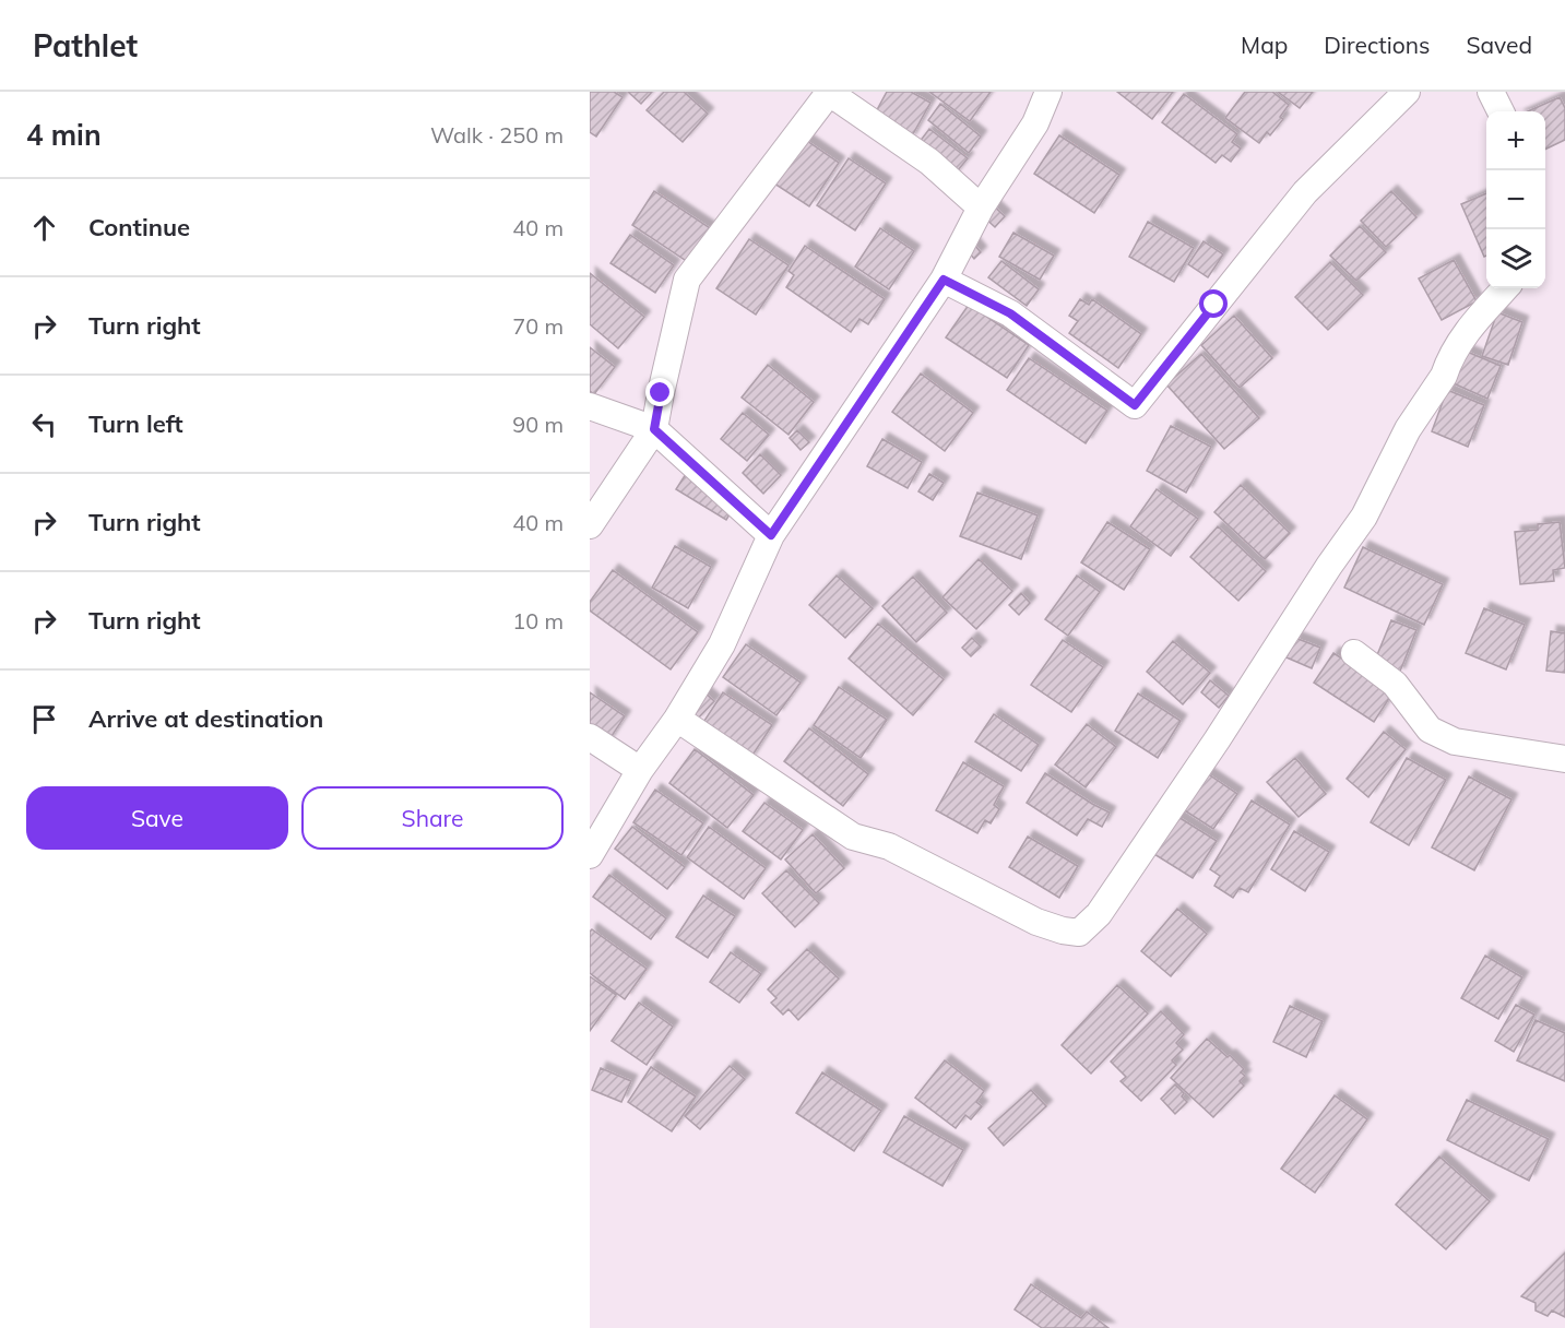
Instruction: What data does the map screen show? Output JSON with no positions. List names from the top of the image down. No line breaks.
{"page":{"header":"Pathlet","nav":["Map","Directions","Saved"],"heading":["4 min","Walk · 250 m"],"map_buttons":["+","−"],"list":[["Continue","40 m"],["Turn right","70 m"],["Turn left","90 m"],["Turn right","40 m"],["Turn right","10 m"],"Arrive at destination"],"buttons":["Save","Share"]}}
